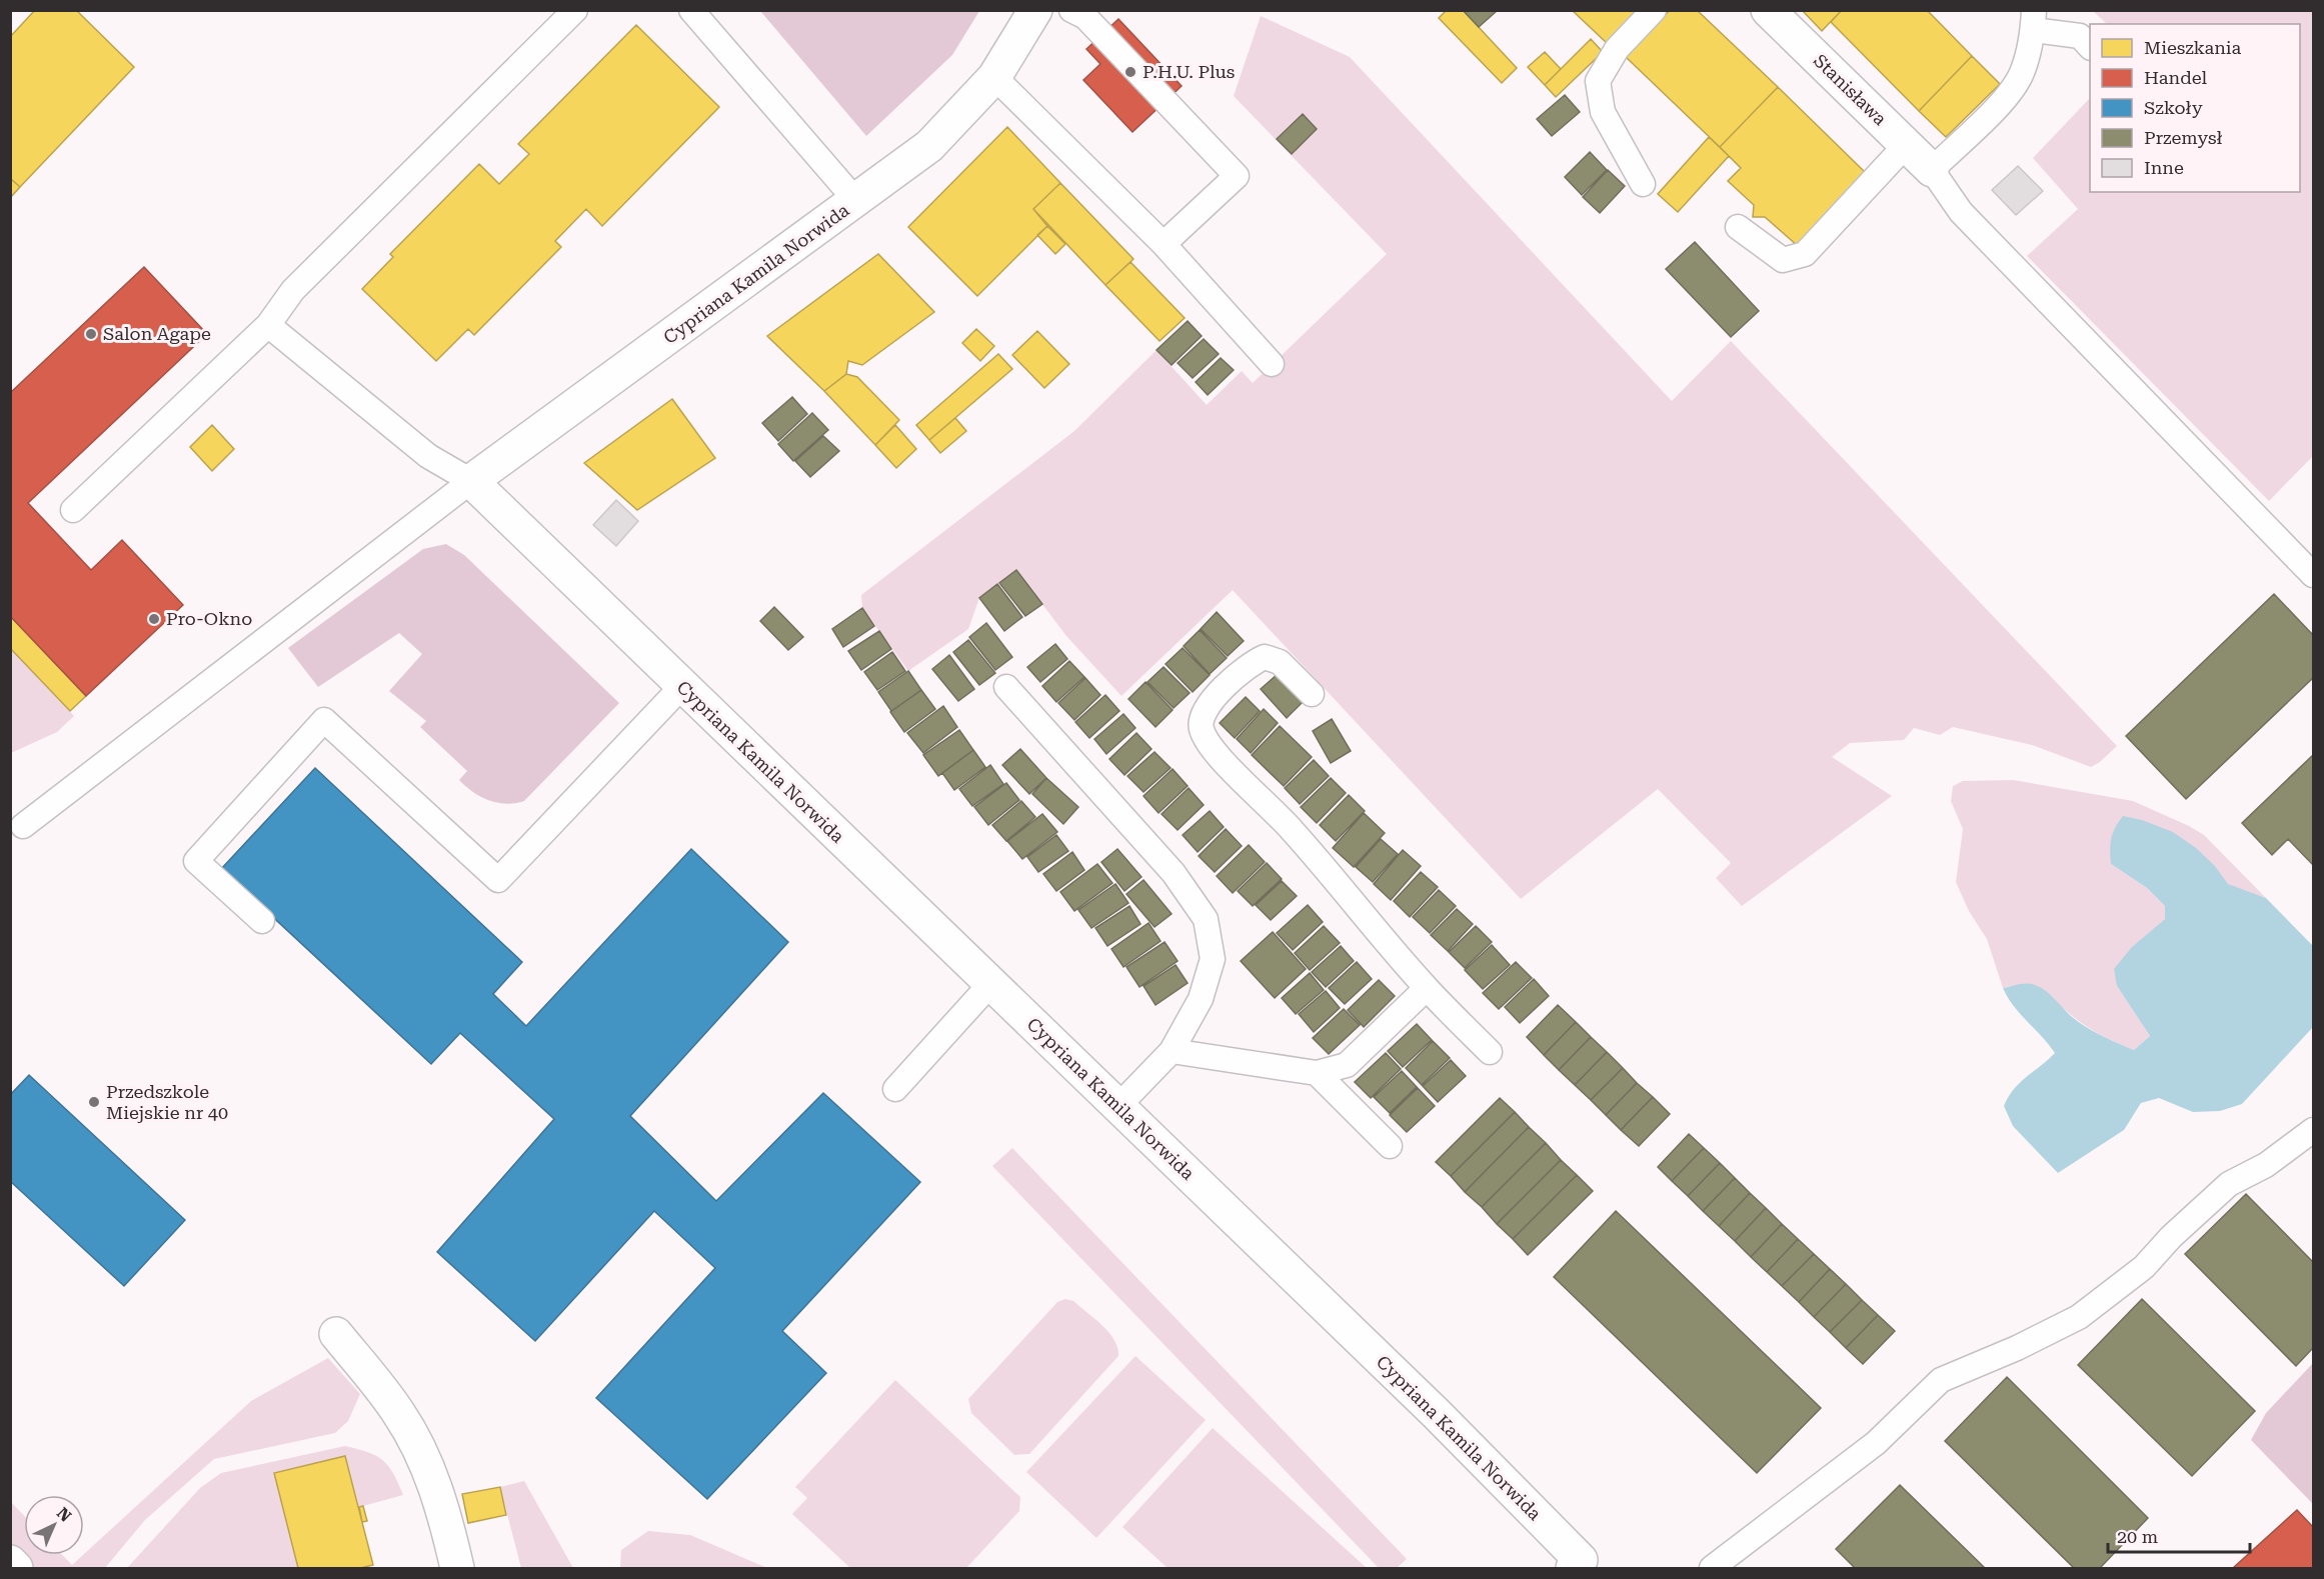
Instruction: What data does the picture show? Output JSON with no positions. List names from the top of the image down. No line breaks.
{"streets":{"street":["Stanisława","Cypriana Kamila Norwida"]},"places":["P.H.U. Plus","Salon Agape","Pro-Okno","Przedszkole Miejskie nr 40"],"legend":["Mieszkania","Handel","Szkoły","Przemysł","Inne"],"scale_bar":"20 m","north":"top right"}
